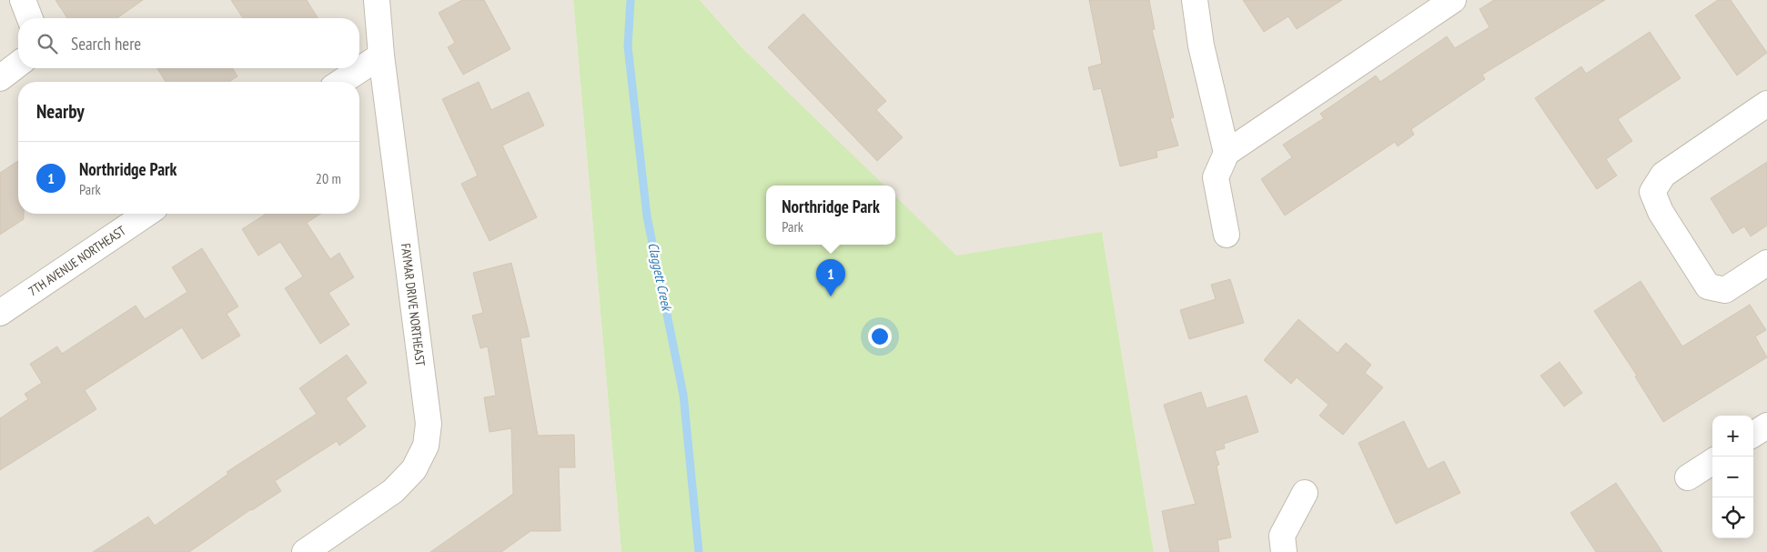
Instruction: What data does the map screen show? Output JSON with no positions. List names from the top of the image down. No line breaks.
{"streets":{"street":["7TH AVENUE NORTHEAST","FAYMAR DRIVE NORTHEAST"]},"water":["Claggett Creek"],"page":{"search":"Search here","heading":"Nearby","list":[{"mark":"1","name":"Northridge Park","note":"Park","value":"20 m"}],"popup":["Northridge Park","Park"],"pins":"1","map_buttons":["+","−"]}}
